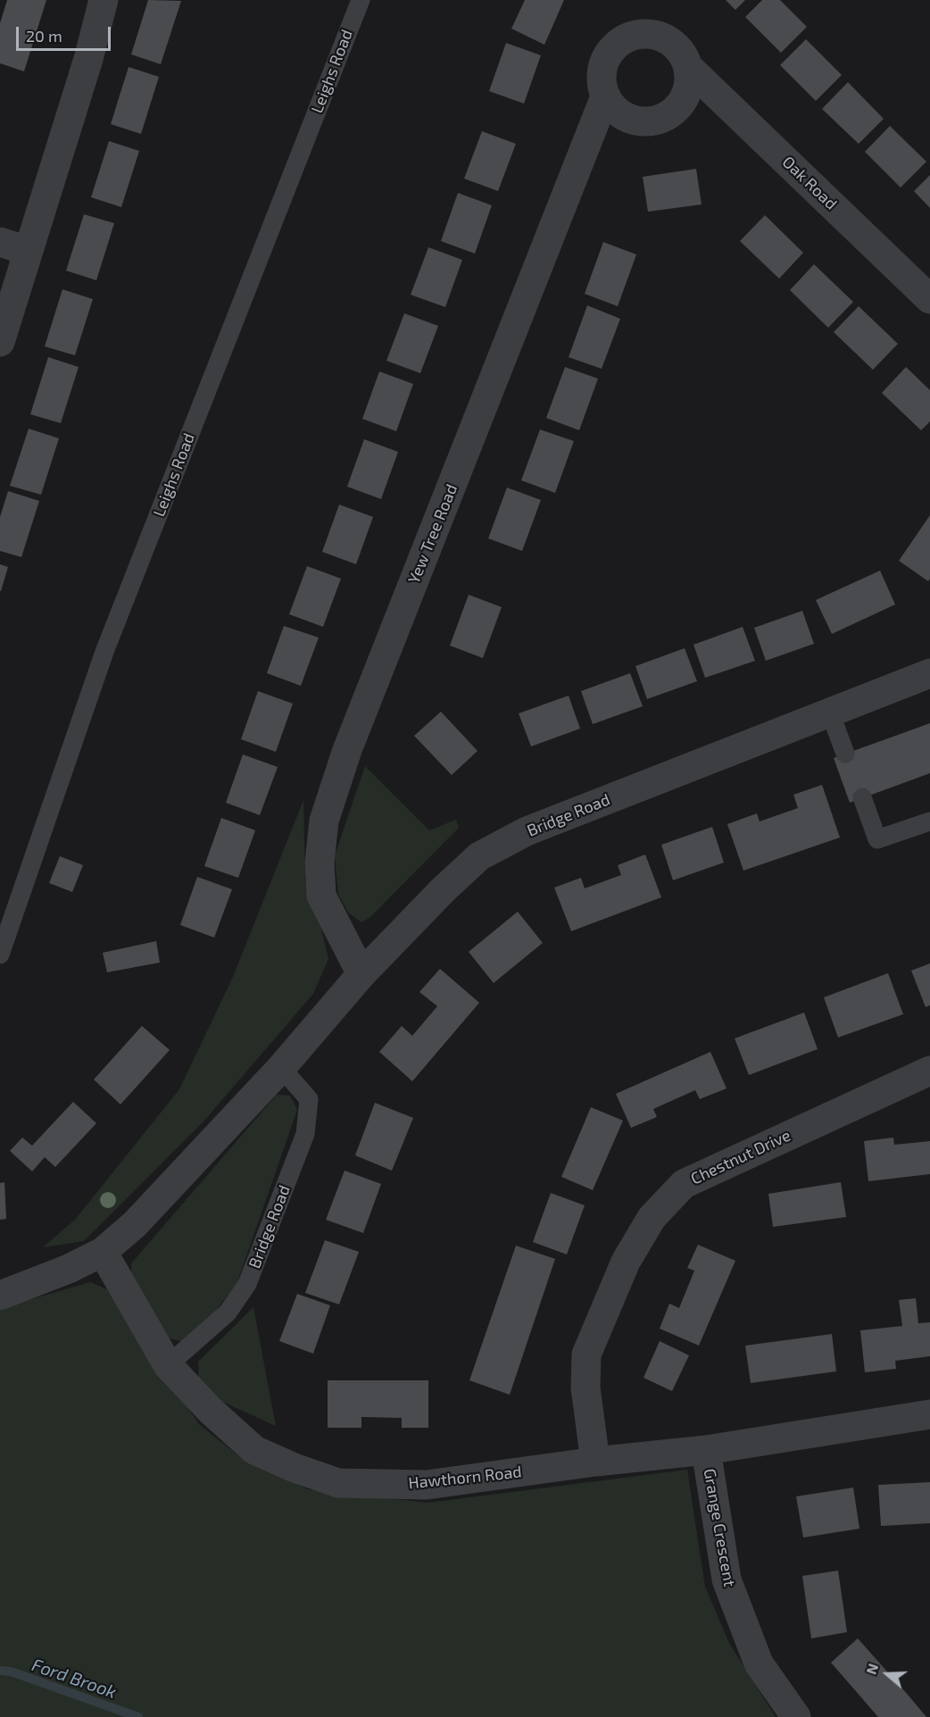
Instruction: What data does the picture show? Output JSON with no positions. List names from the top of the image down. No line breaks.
{"streets":{"street":["Oak Road","Yew Tree Road","Bridge Road","Chestnut Drive","Hawthorn Road","Grange Crescent"],"lane":["Leighs Road"]},"crossings":[["Oak Road","Yew Tree Road"],["Yew Tree Road","Bridge Road"],["Bridge Road","Hawthorn Road"],["Chestnut Drive","Hawthorn Road"],["Hawthorn Road","Grange Crescent"]],"water":["Ford Brook"],"scale_bar":"20 m","north":"left"}
